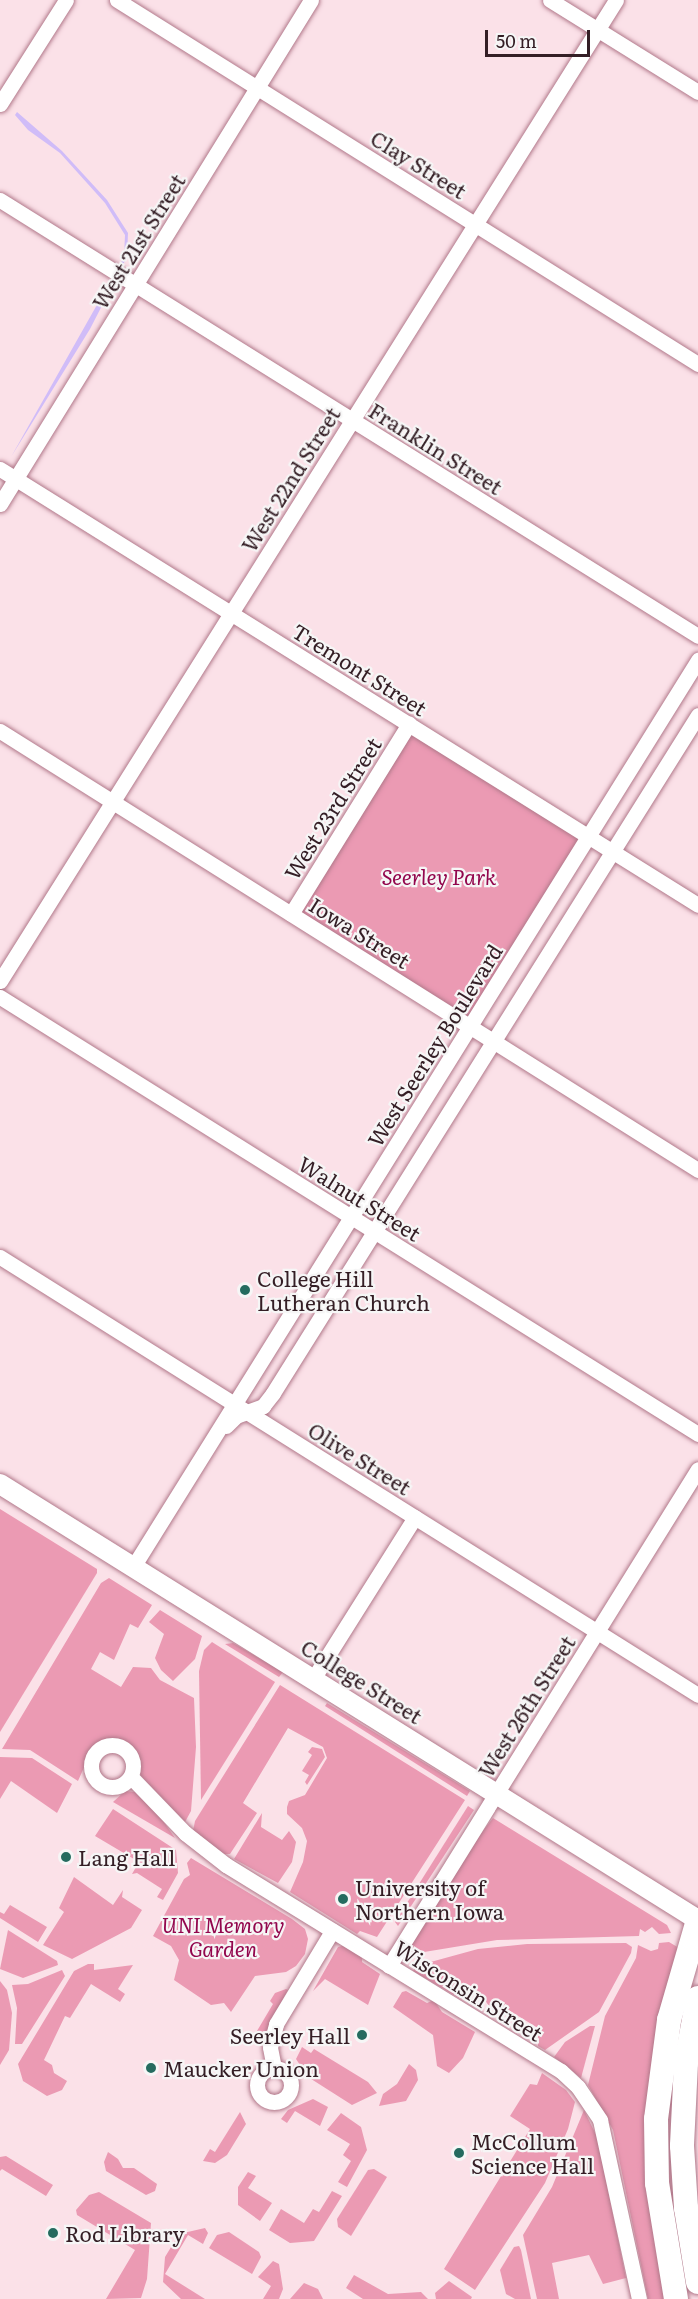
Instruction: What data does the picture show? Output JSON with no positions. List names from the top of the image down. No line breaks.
{"streets":{"street":["Clay Street","West 21st Street","Franklin Street","West 22nd Street","Tremont Street","West 23rd Street","Iowa Street","West Seerley Boulevard","Walnut Street","Olive Street","College Street","West 26th Street","Wisconsin Street"]},"crossings":[["Clay Street","West 21st Street"],["Clay Street","West 22nd Street"],["West 21st Street","Franklin Street"],["West 21st Street","Tremont Street"],["Franklin Street","West 22nd Street"],["West 22nd Street","Tremont Street"],["West 22nd Street","Iowa Street"],["Tremont Street","West 23rd Street"],["Tremont Street","West Seerley Boulevard"],["West 23rd Street","Iowa Street"],["Iowa Street","West Seerley Boulevard"],["West Seerley Boulevard","Walnut Street"],["West Seerley Boulevard","Olive Street"],["West Seerley Boulevard","College Street"],["Olive Street","West 26th Street"],["College Street","West 26th Street"],["West 26th Street","Wisconsin Street"]],"parks":["Seerley Park","UNI Memory Garden"],"places":["College Hill Lutheran Church","Lang Hall","University of Northern Iowa","Seerley Hall","Maucker Union","McCollum Science Hall","Rod Library"],"scale_bar":"50 m"}
